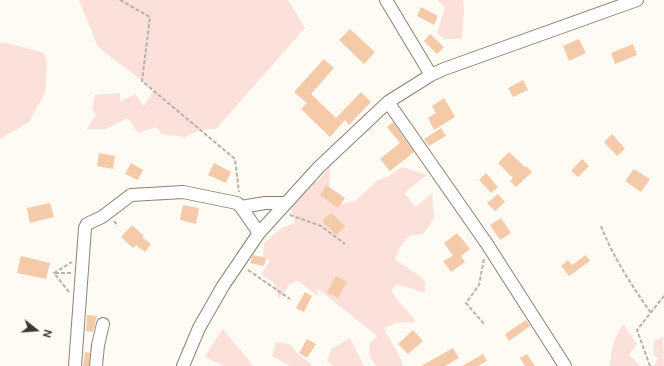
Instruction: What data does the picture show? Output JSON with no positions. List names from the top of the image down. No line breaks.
{"north":"right"}
